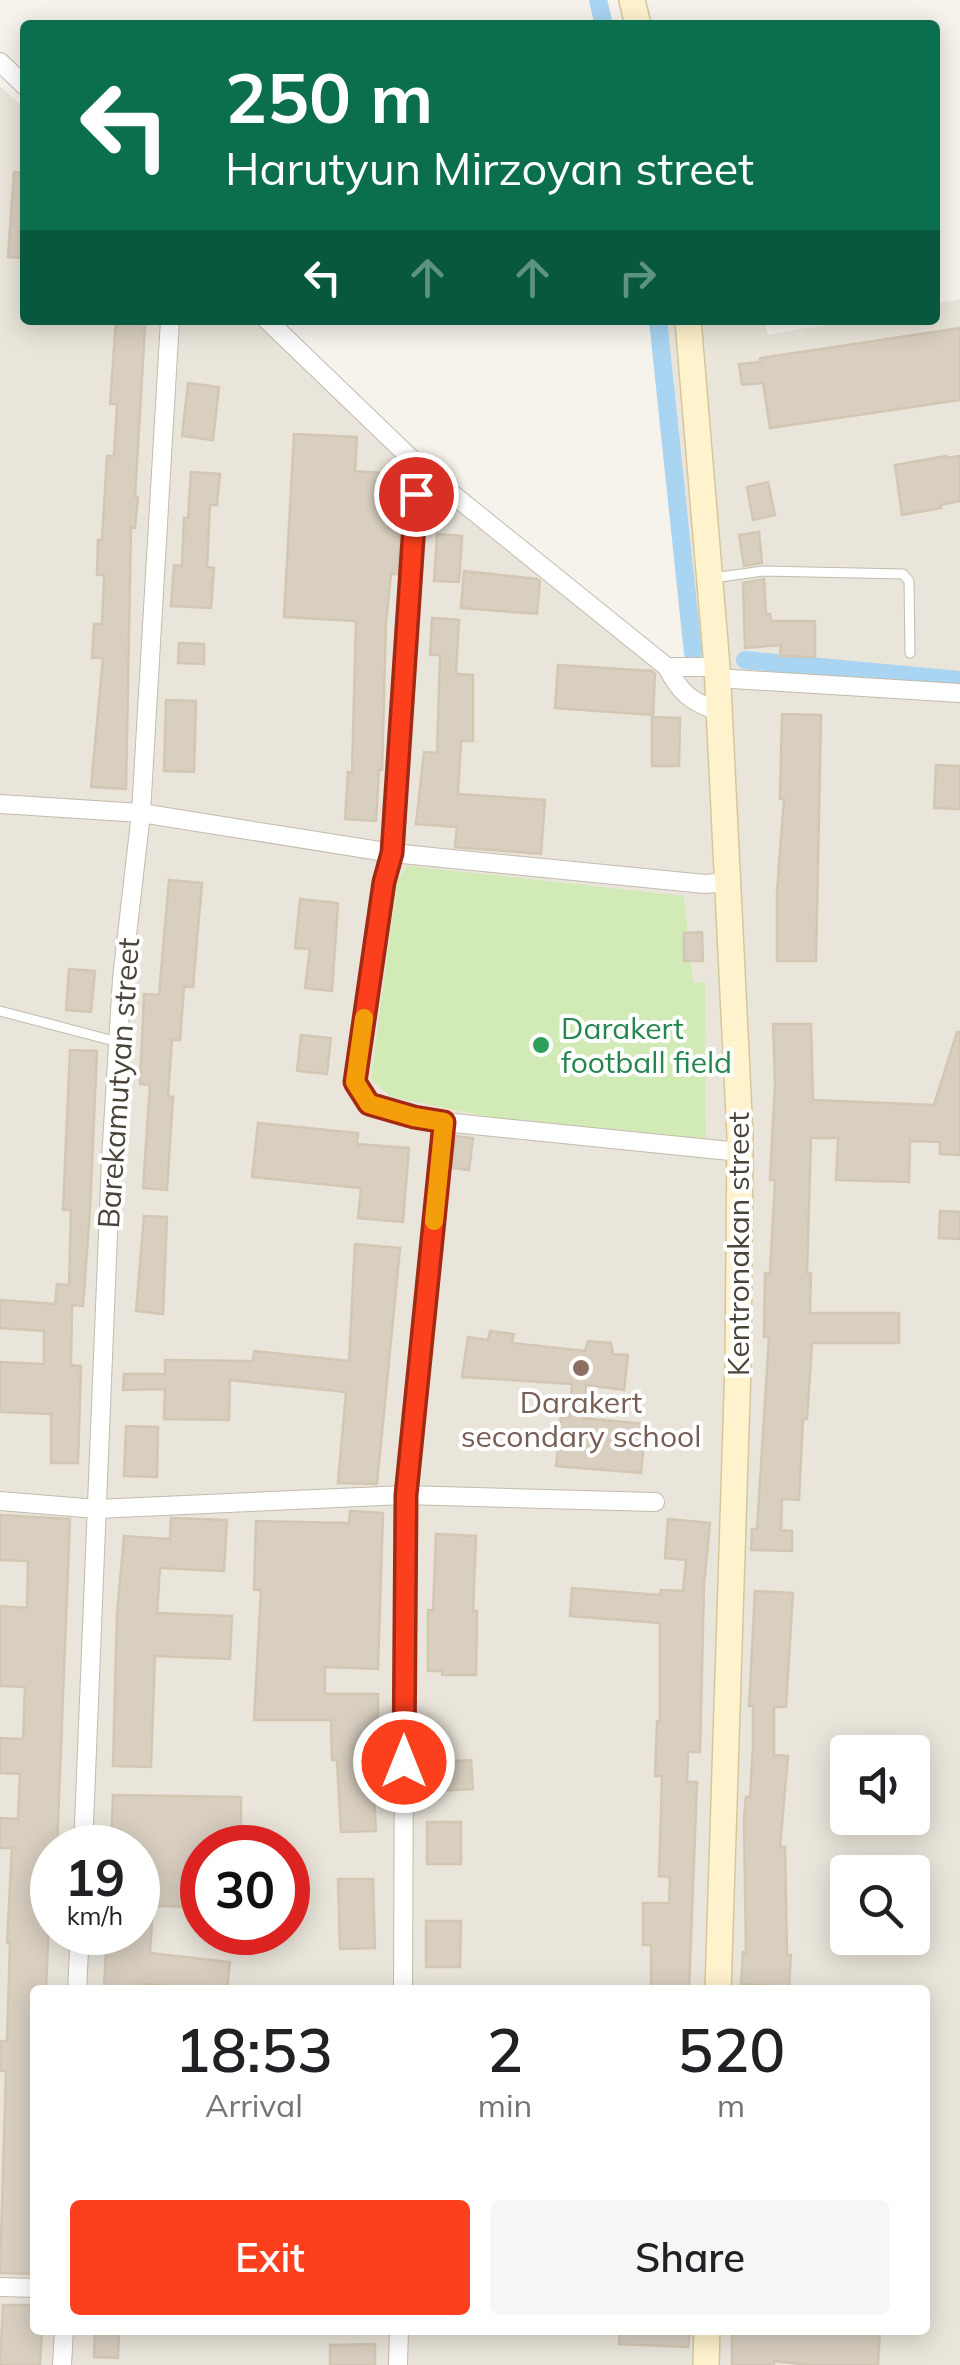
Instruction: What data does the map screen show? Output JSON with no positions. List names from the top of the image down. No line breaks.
{"streets":{"main road":["Kentronakan street"],"street":["Barekamutyan street"]},"places":["Darakert football field","Darakert secondary school"],"page":{"turn":["250 m","Harutyun Mirzoyan street"],"speed":"19 km/h","limit":"30","eta":["18:53","Arrival","2","min","520","m"],"buttons":["Exit","Share"]}}
